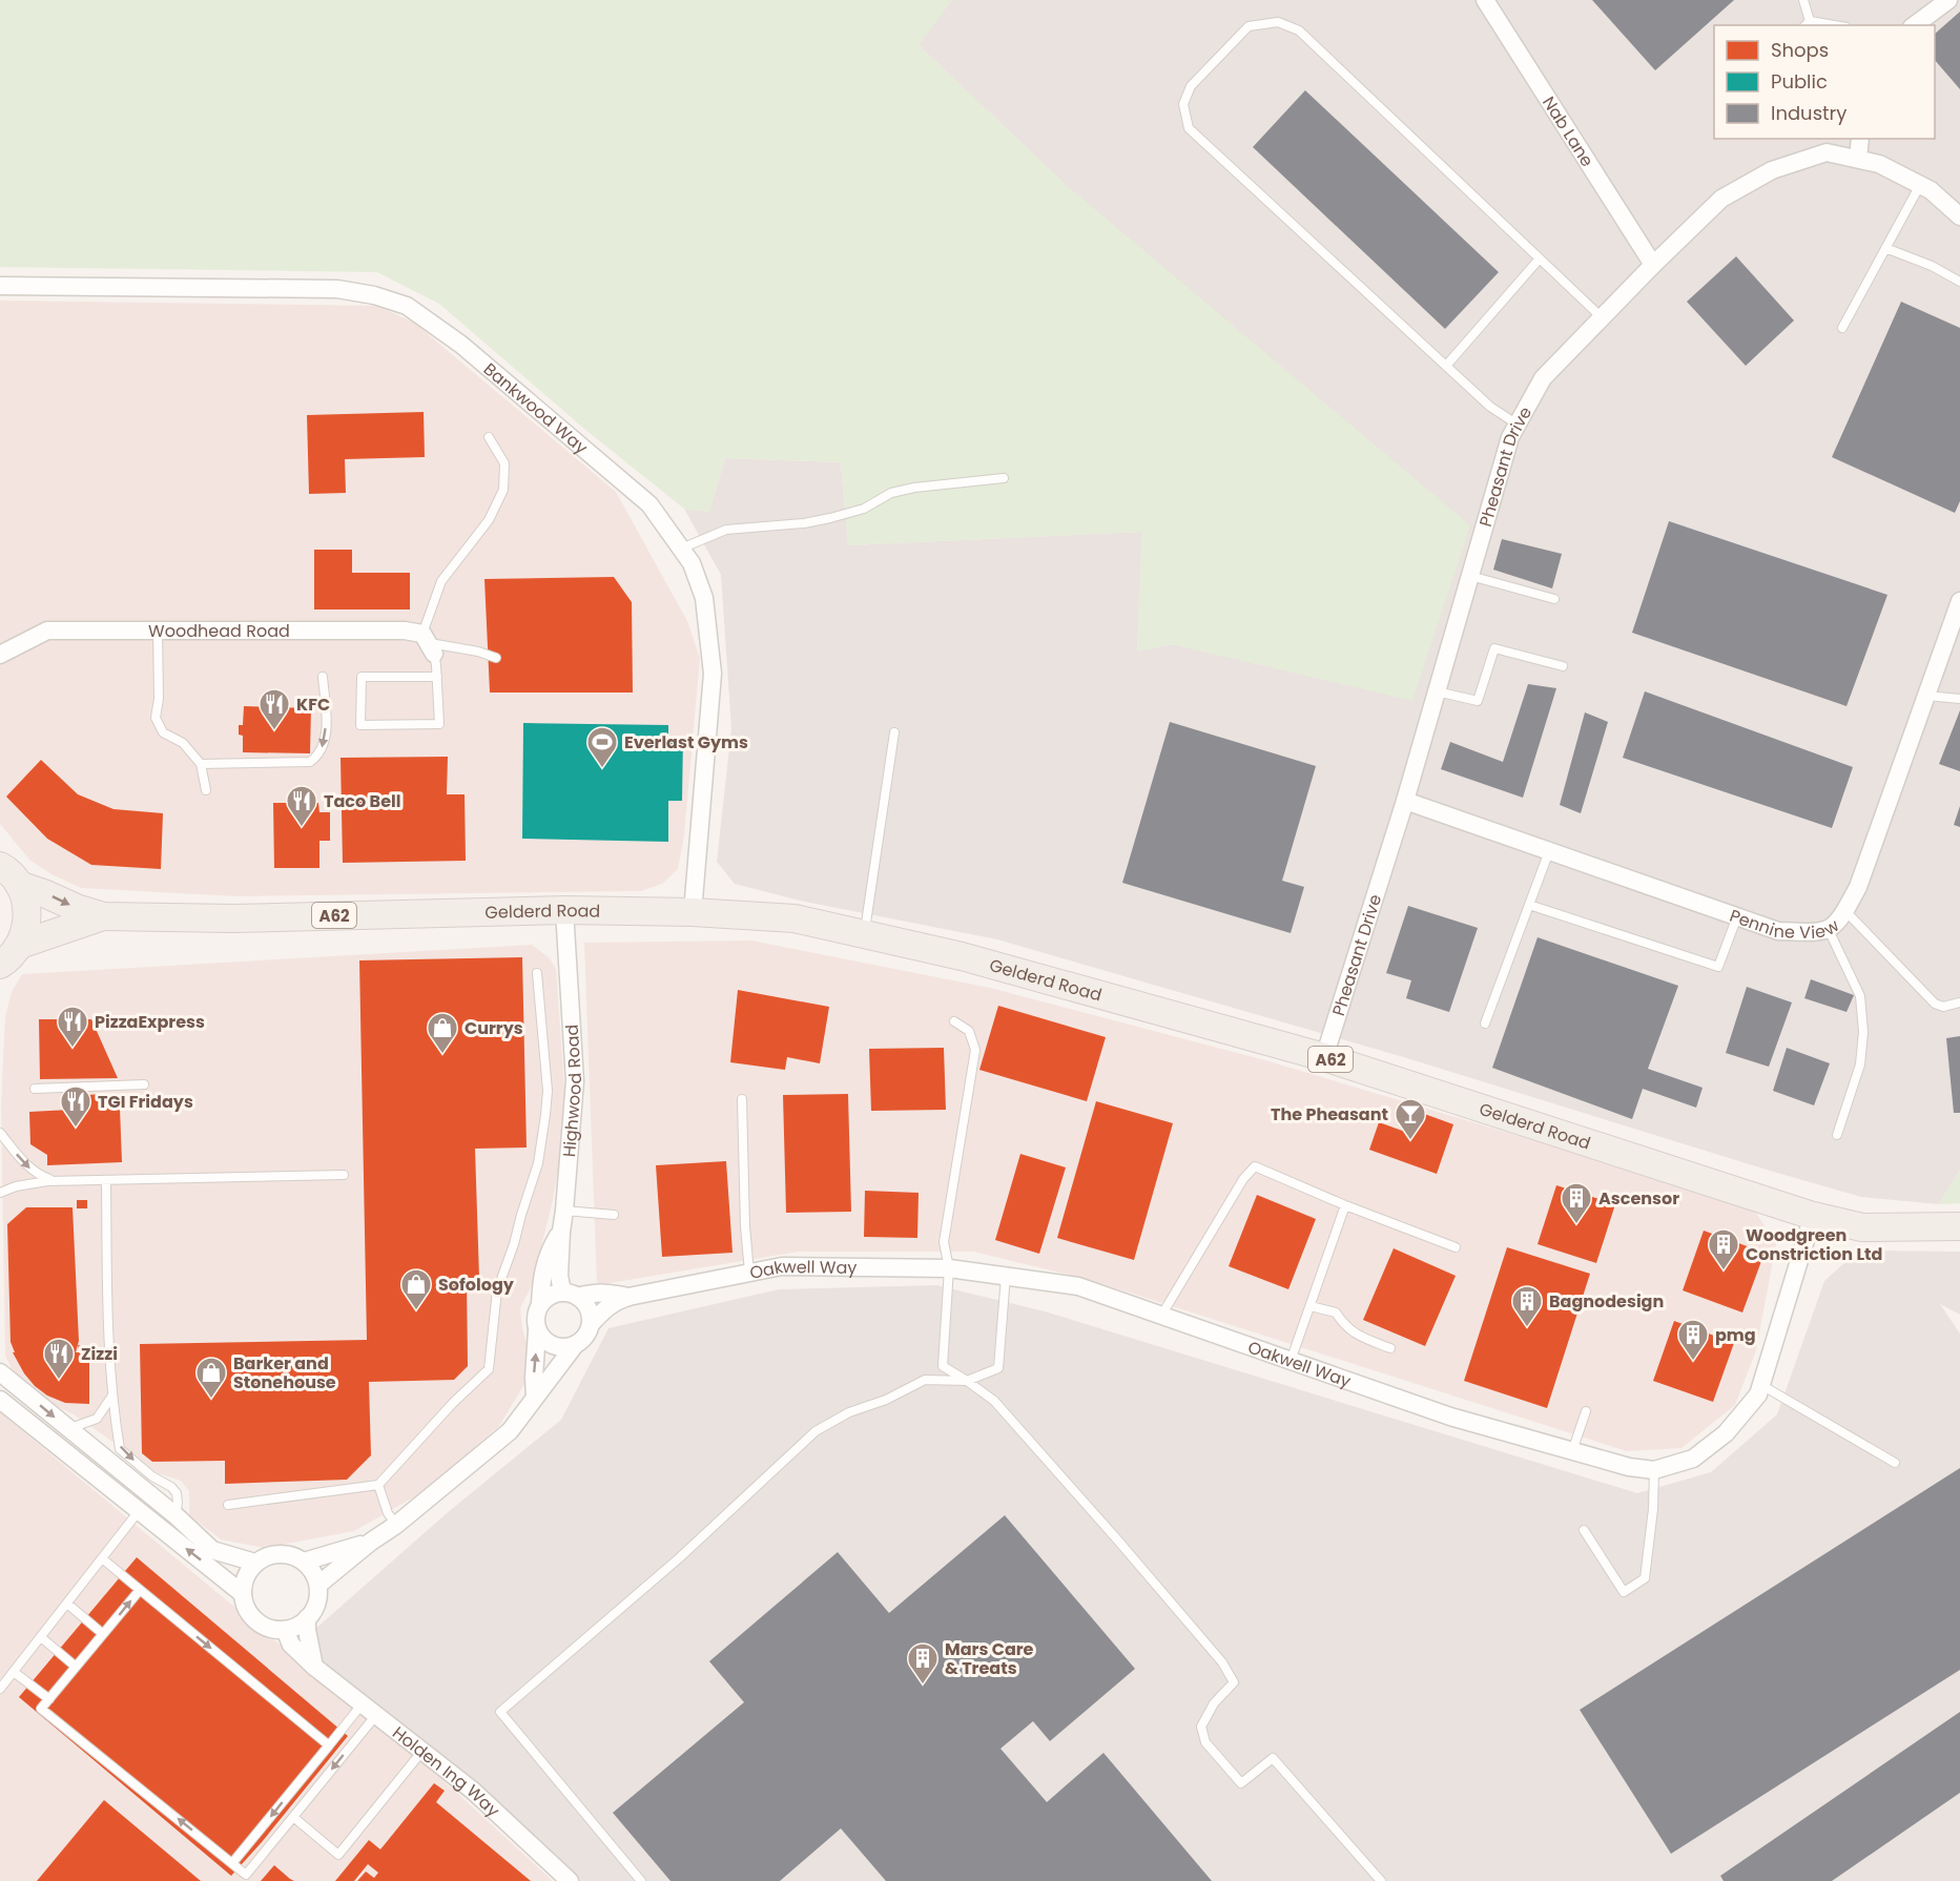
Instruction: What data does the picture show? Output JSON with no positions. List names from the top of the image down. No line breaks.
{"streets":{"main road":["Gelderd Road","A62"],"street":["Nab Lane","Bankwood Way","Pheasant Drive","Woodhead Road","Pennine View","Highwood Road","Oakwell Way","Holden Ing Way"]},"crossings":[["Nab Lane","Pheasant Drive"],["Bankwood Way","Gelderd Road"],["Pheasant Drive","Gelderd Road"],["Pheasant Drive","Pennine View"],["Gelderd Road","Highwood Road"],["Gelderd Road","Oakwell Way"],["Highwood Road","Oakwell Way"]],"places":{"restaurant":["KFC","Taco Bell","PizzaExpress","TGI Fridays","Zizzi"],"sports":["Everlast Gyms"],"shop":["Currys","Sofology","Barker and Stonehouse"],"bar":["The Pheasant"],"building":["Ascensor","Woodgreen Constriction Ltd","Bagnodesign","pmg","Mars Care & Treats"]},"legend":["Shops","Public","Industry"]}
